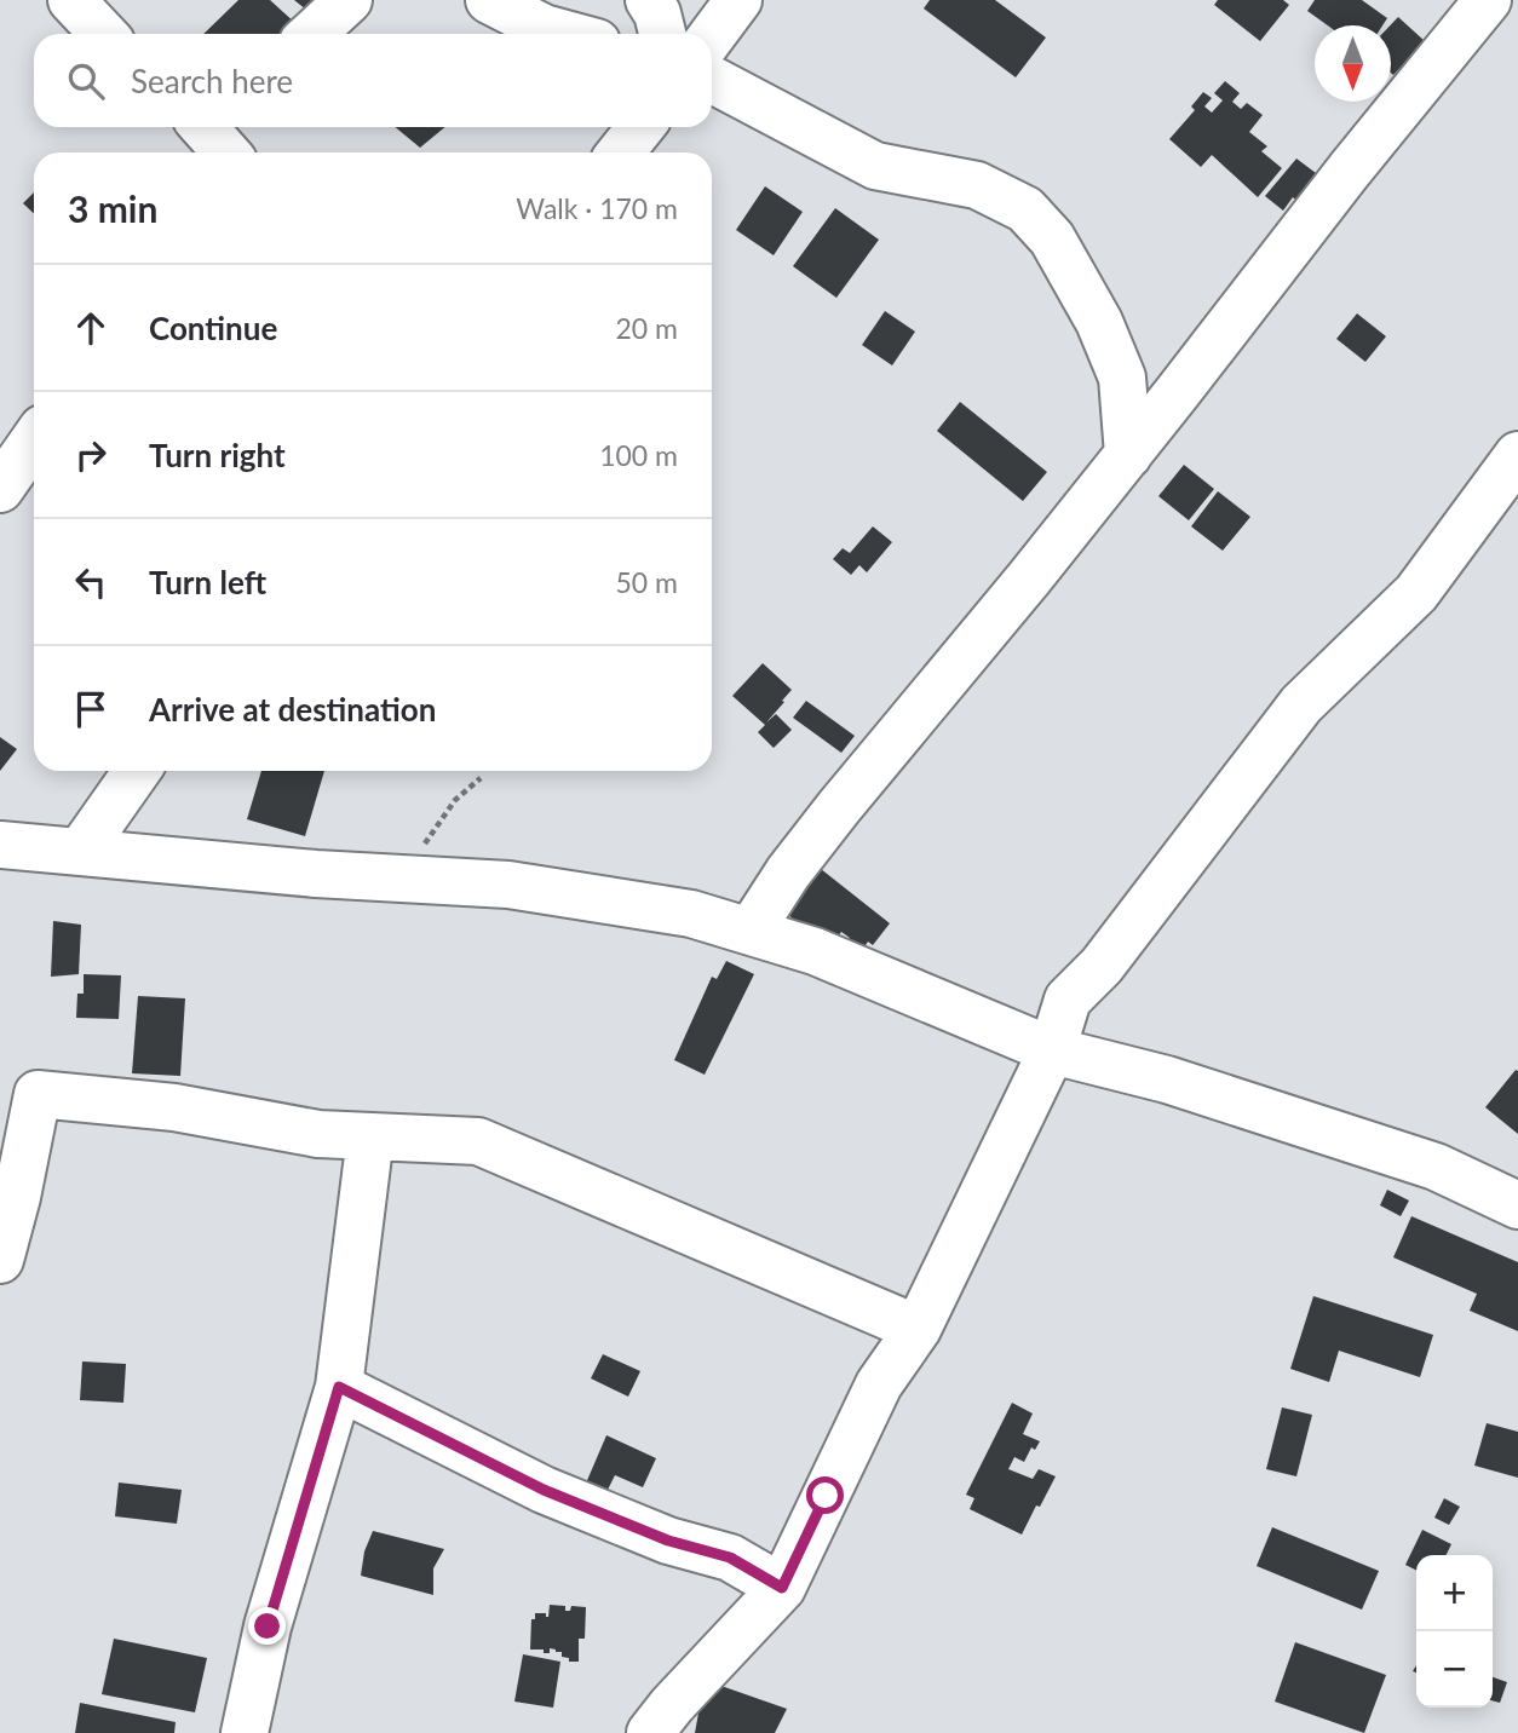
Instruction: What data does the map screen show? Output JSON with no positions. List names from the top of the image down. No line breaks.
{"north":"bottom","page":{"search":"Search here","heading":["3 min","Walk · 170 m"],"list":[["Continue","20 m"],["Turn right","100 m"],["Turn left","50 m"],"Arrive at destination"],"map_buttons":["+","−"]}}
